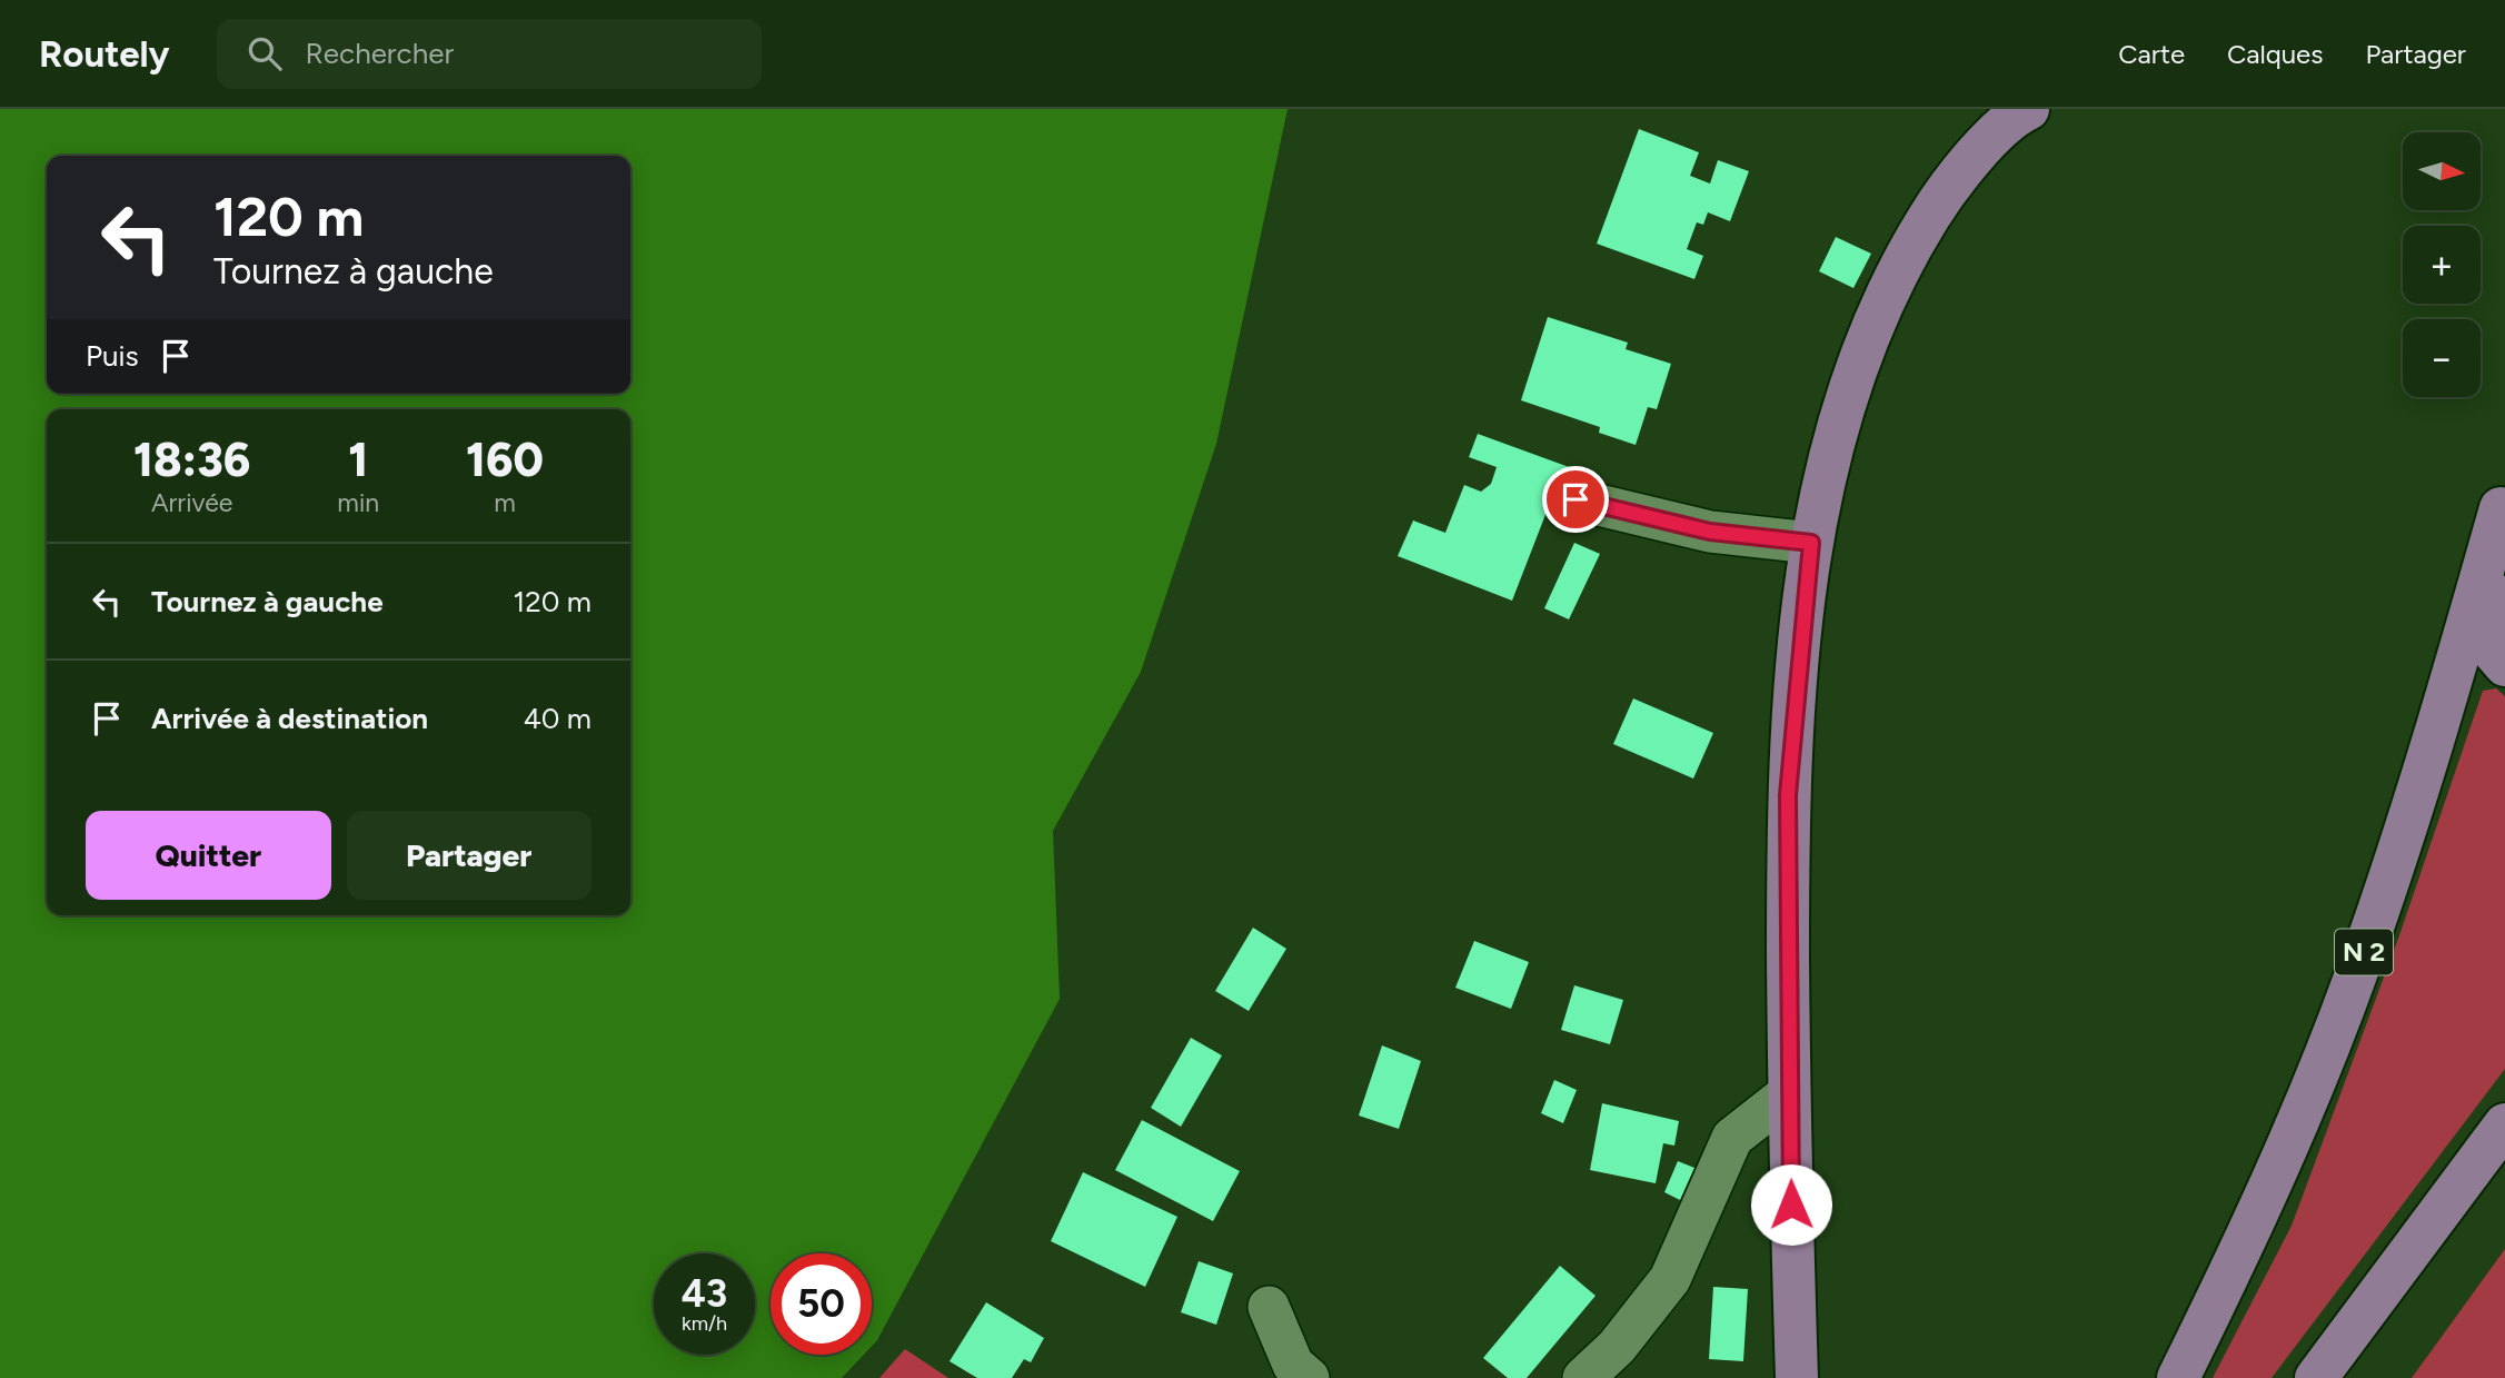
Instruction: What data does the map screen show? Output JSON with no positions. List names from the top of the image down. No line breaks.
{"streets":{"main road":["N 2"]},"north":"right","page":{"header":"Routely","search":"Rechercher","nav":["Carte","Calques","Partager"],"map_buttons":["+","−"],"turn":["120 m","Tournez à gauche"],"then":"Puis","eta":["18:36","Arrivée","1","min","160","m"],"list":[{"name":"Tournez à gauche","value":"120 m"},{"name":"Arrivée à destination","value":"40 m"}],"buttons":["Quitter","Partager"],"speed":"43 km/h","limit":"50"}}
